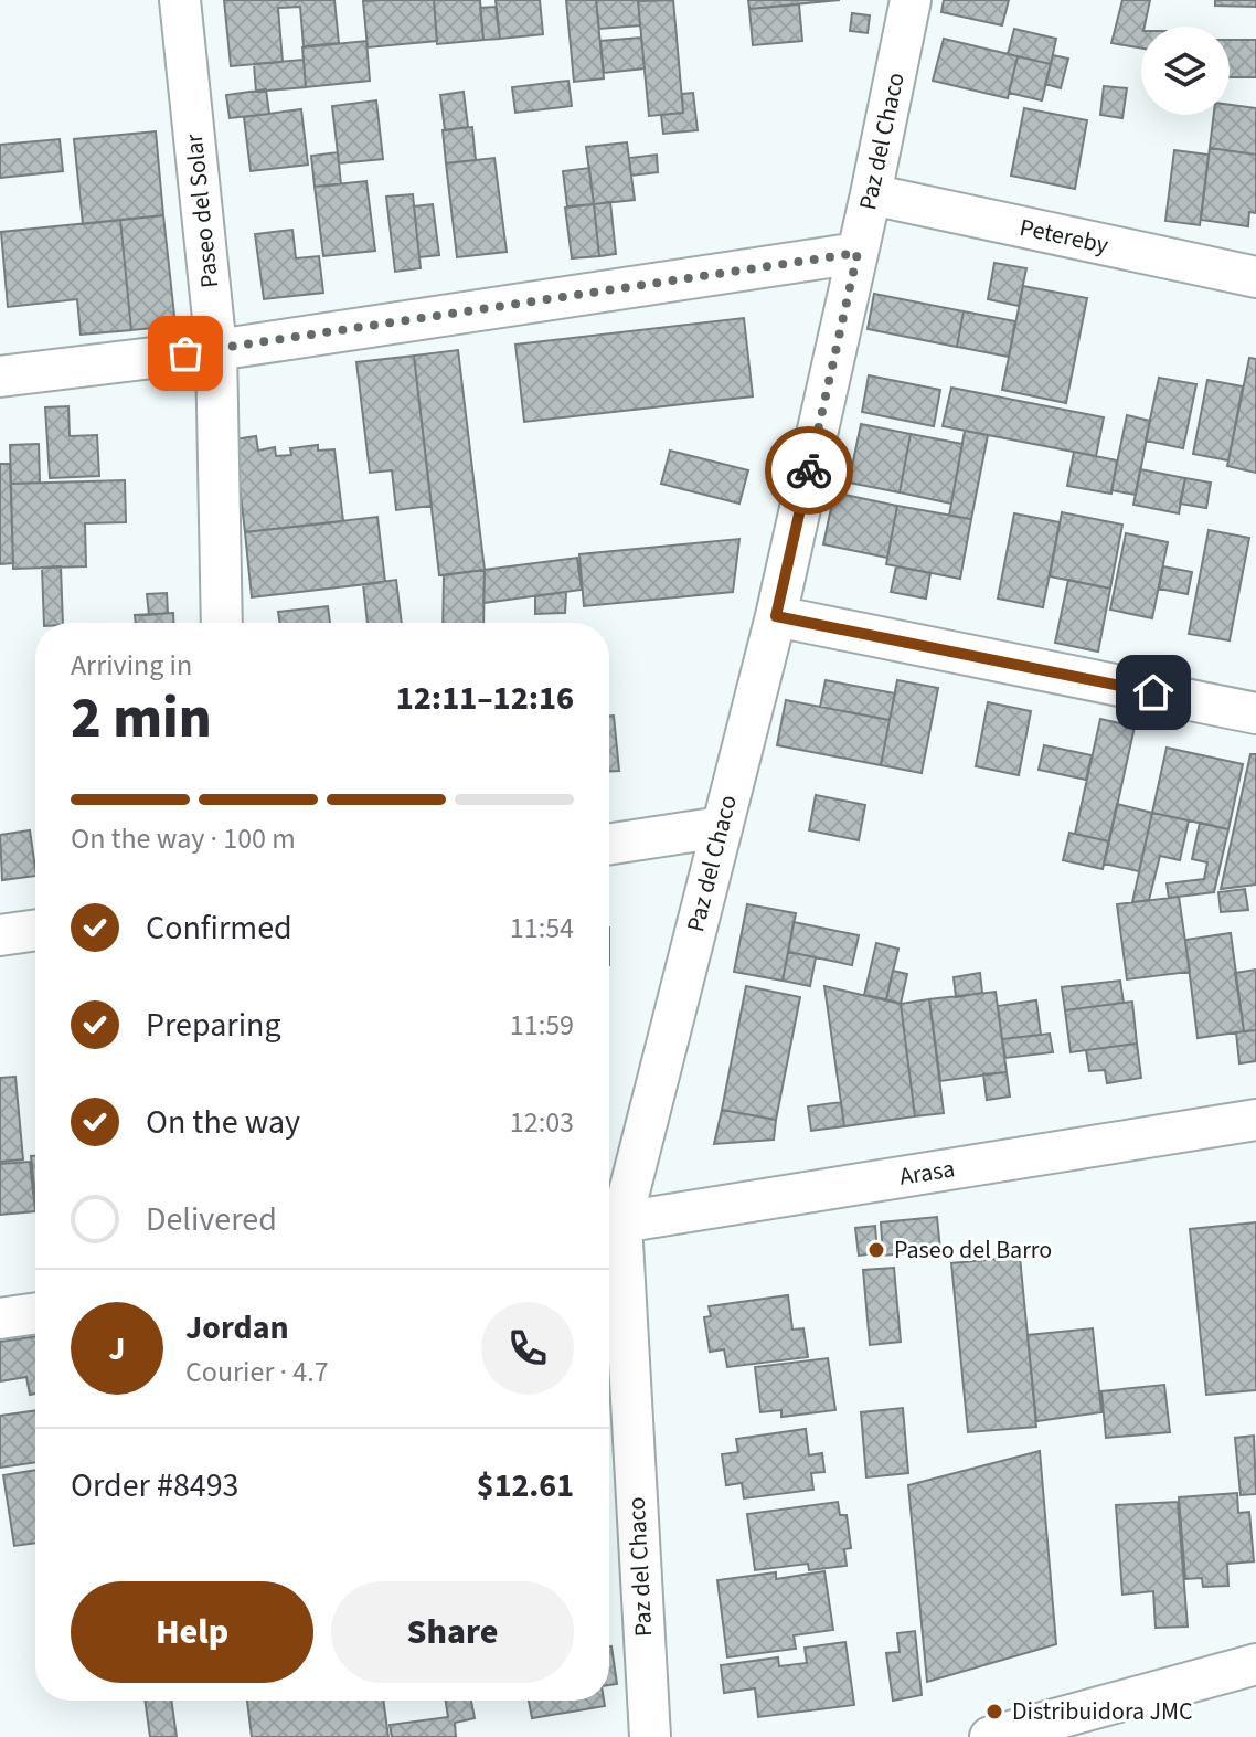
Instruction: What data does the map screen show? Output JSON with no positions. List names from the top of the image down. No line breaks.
{"streets":{"street":["Paz del Chaco","Paseo del Solar","Petereby","Arasa"]},"crossings":[["Paz del Chaco","Petereby"],["Paz del Chaco","Arasa"]],"places":["Paseo del Barro","Distribuidora JMC"],"page":{"heading":["2 min","Arriving in","12:11–12:16"],"panel":["Jordan","Courier · 4.7","Order #8493","$12.61"],"bar":"On the way · 100 m","list":[["Confirmed","11:54"],["Preparing","11:59"],["On the way","12:03"],"Delivered"],"round":"J","buttons":["Help","Share"]}}
